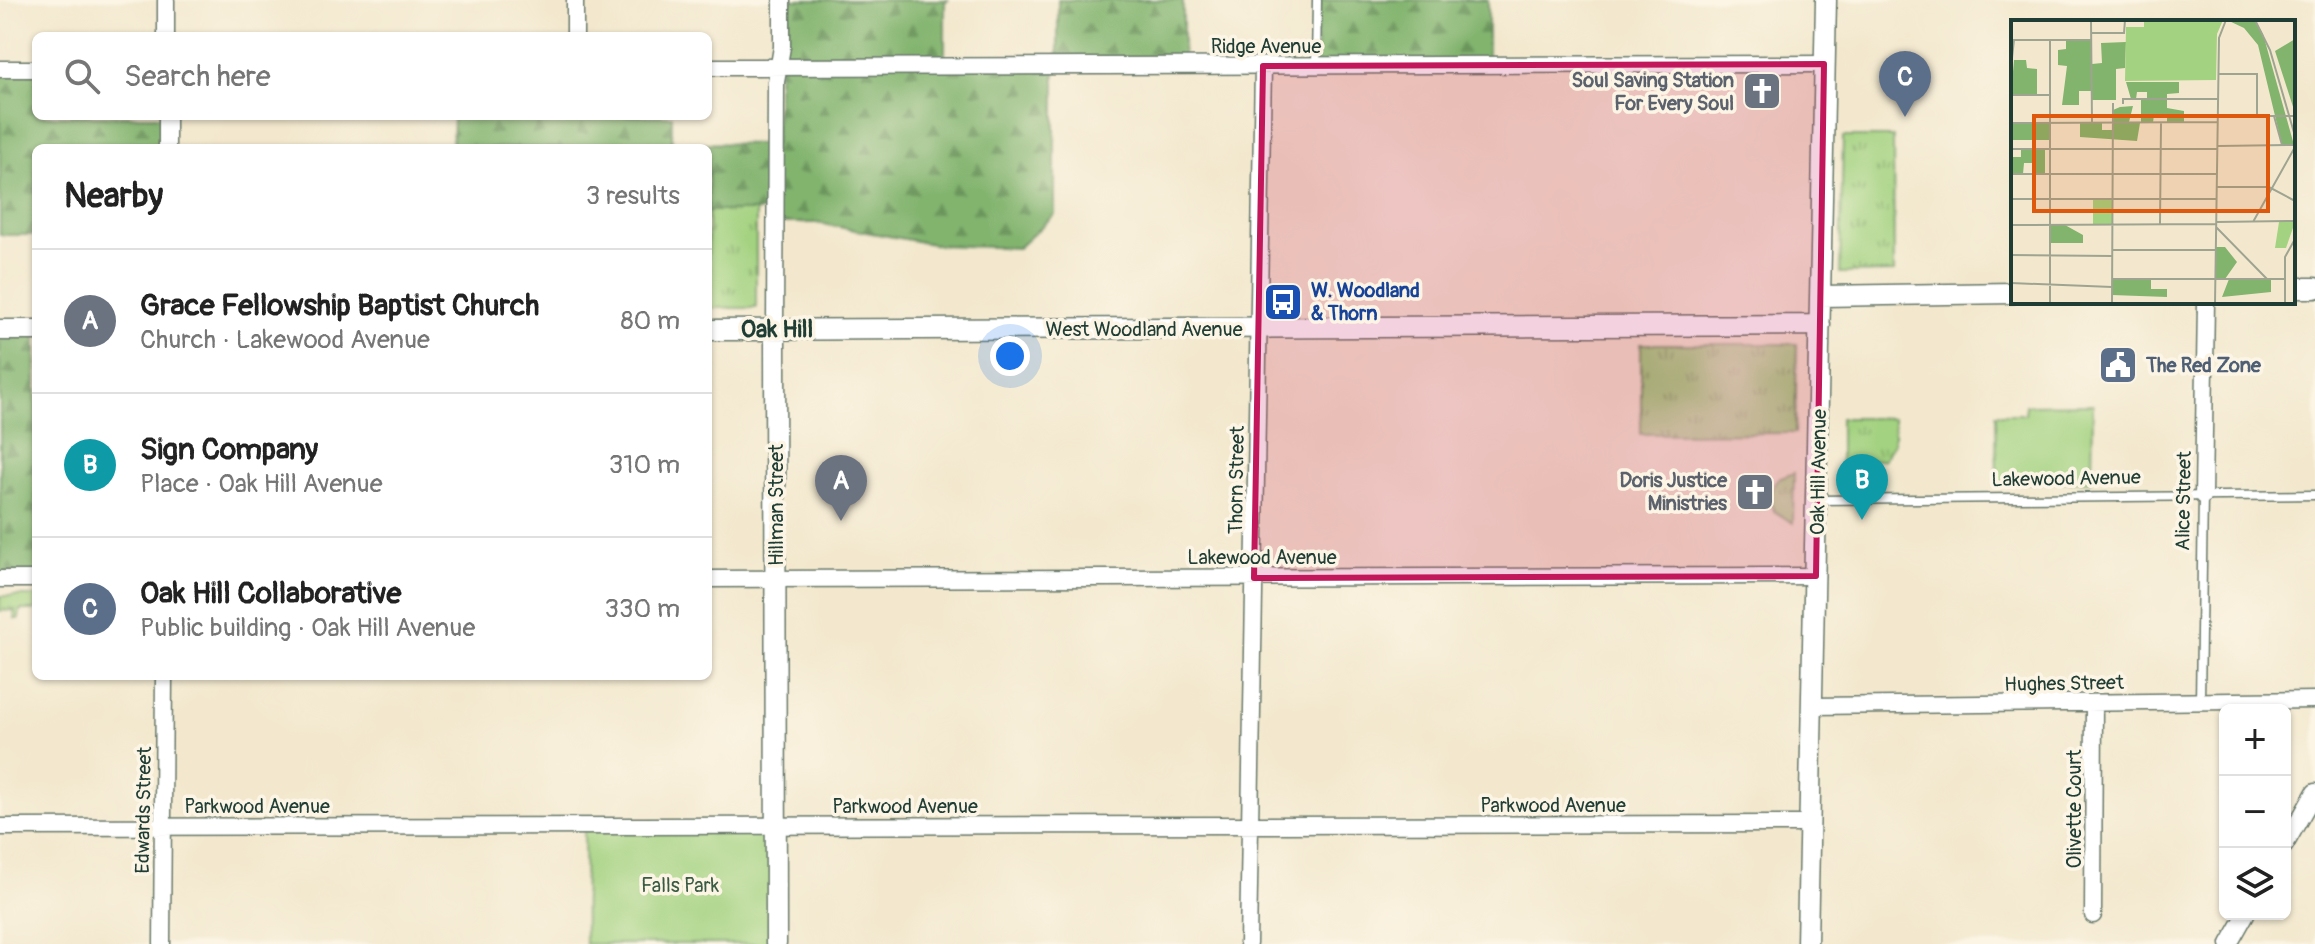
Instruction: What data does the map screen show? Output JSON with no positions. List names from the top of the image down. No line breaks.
{"streets":{"street":["Ridge Avenue","West Woodland Avenue","Oak Hill Avenue","Lakewood Avenue","Thorn Street","Alice Street","Hillman Street","Hughes Street","Parkwood Avenue","Olivette Court","Edwards Street"]},"crossings":[["Ridge Avenue","Oak Hill Avenue"],["Ridge Avenue","Thorn Street"],["Ridge Avenue","Hillman Street"],["West Woodland Avenue","Oak Hill Avenue"],["West Woodland Avenue","Thorn Street"],["West Woodland Avenue","Hillman Street"],["Oak Hill Avenue","Lakewood Avenue"],["Oak Hill Avenue","Hughes Street"],["Oak Hill Avenue","Parkwood Avenue"],["Lakewood Avenue","Thorn Street"],["Lakewood Avenue","Alice Street"],["Lakewood Avenue","Hillman Street"],["Thorn Street","Parkwood Avenue"],["Alice Street","Hughes Street"],["Hillman Street","Parkwood Avenue"],["Hughes Street","Olivette Court"],["Parkwood Avenue","Edwards Street"]],"districts":["Oak Hill"],"parks":["Falls Park"],"places":{"church":["Soul Saving Station For Every Soul","Doris Justice Ministries"],"bus stop":["W. Woodland & Thorn"],"public building":["The Red Zone"]},"page":{"search":"Search here","pins":["C","B","A"],"heading":["Nearby","3 results"],"list":[{"mark":"A","name":"Grace Fellowship Baptist Church","note":"Church · Lakewood Avenue","value":"80 m"},{"mark":"B","name":"Sign Company","note":"Place · Oak Hill Avenue","value":"310 m"},{"mark":"C","name":"Oak Hill Collaborative","note":"Public building · Oak Hill Avenue","value":"330 m"}],"map_buttons":["+","−"]}}
